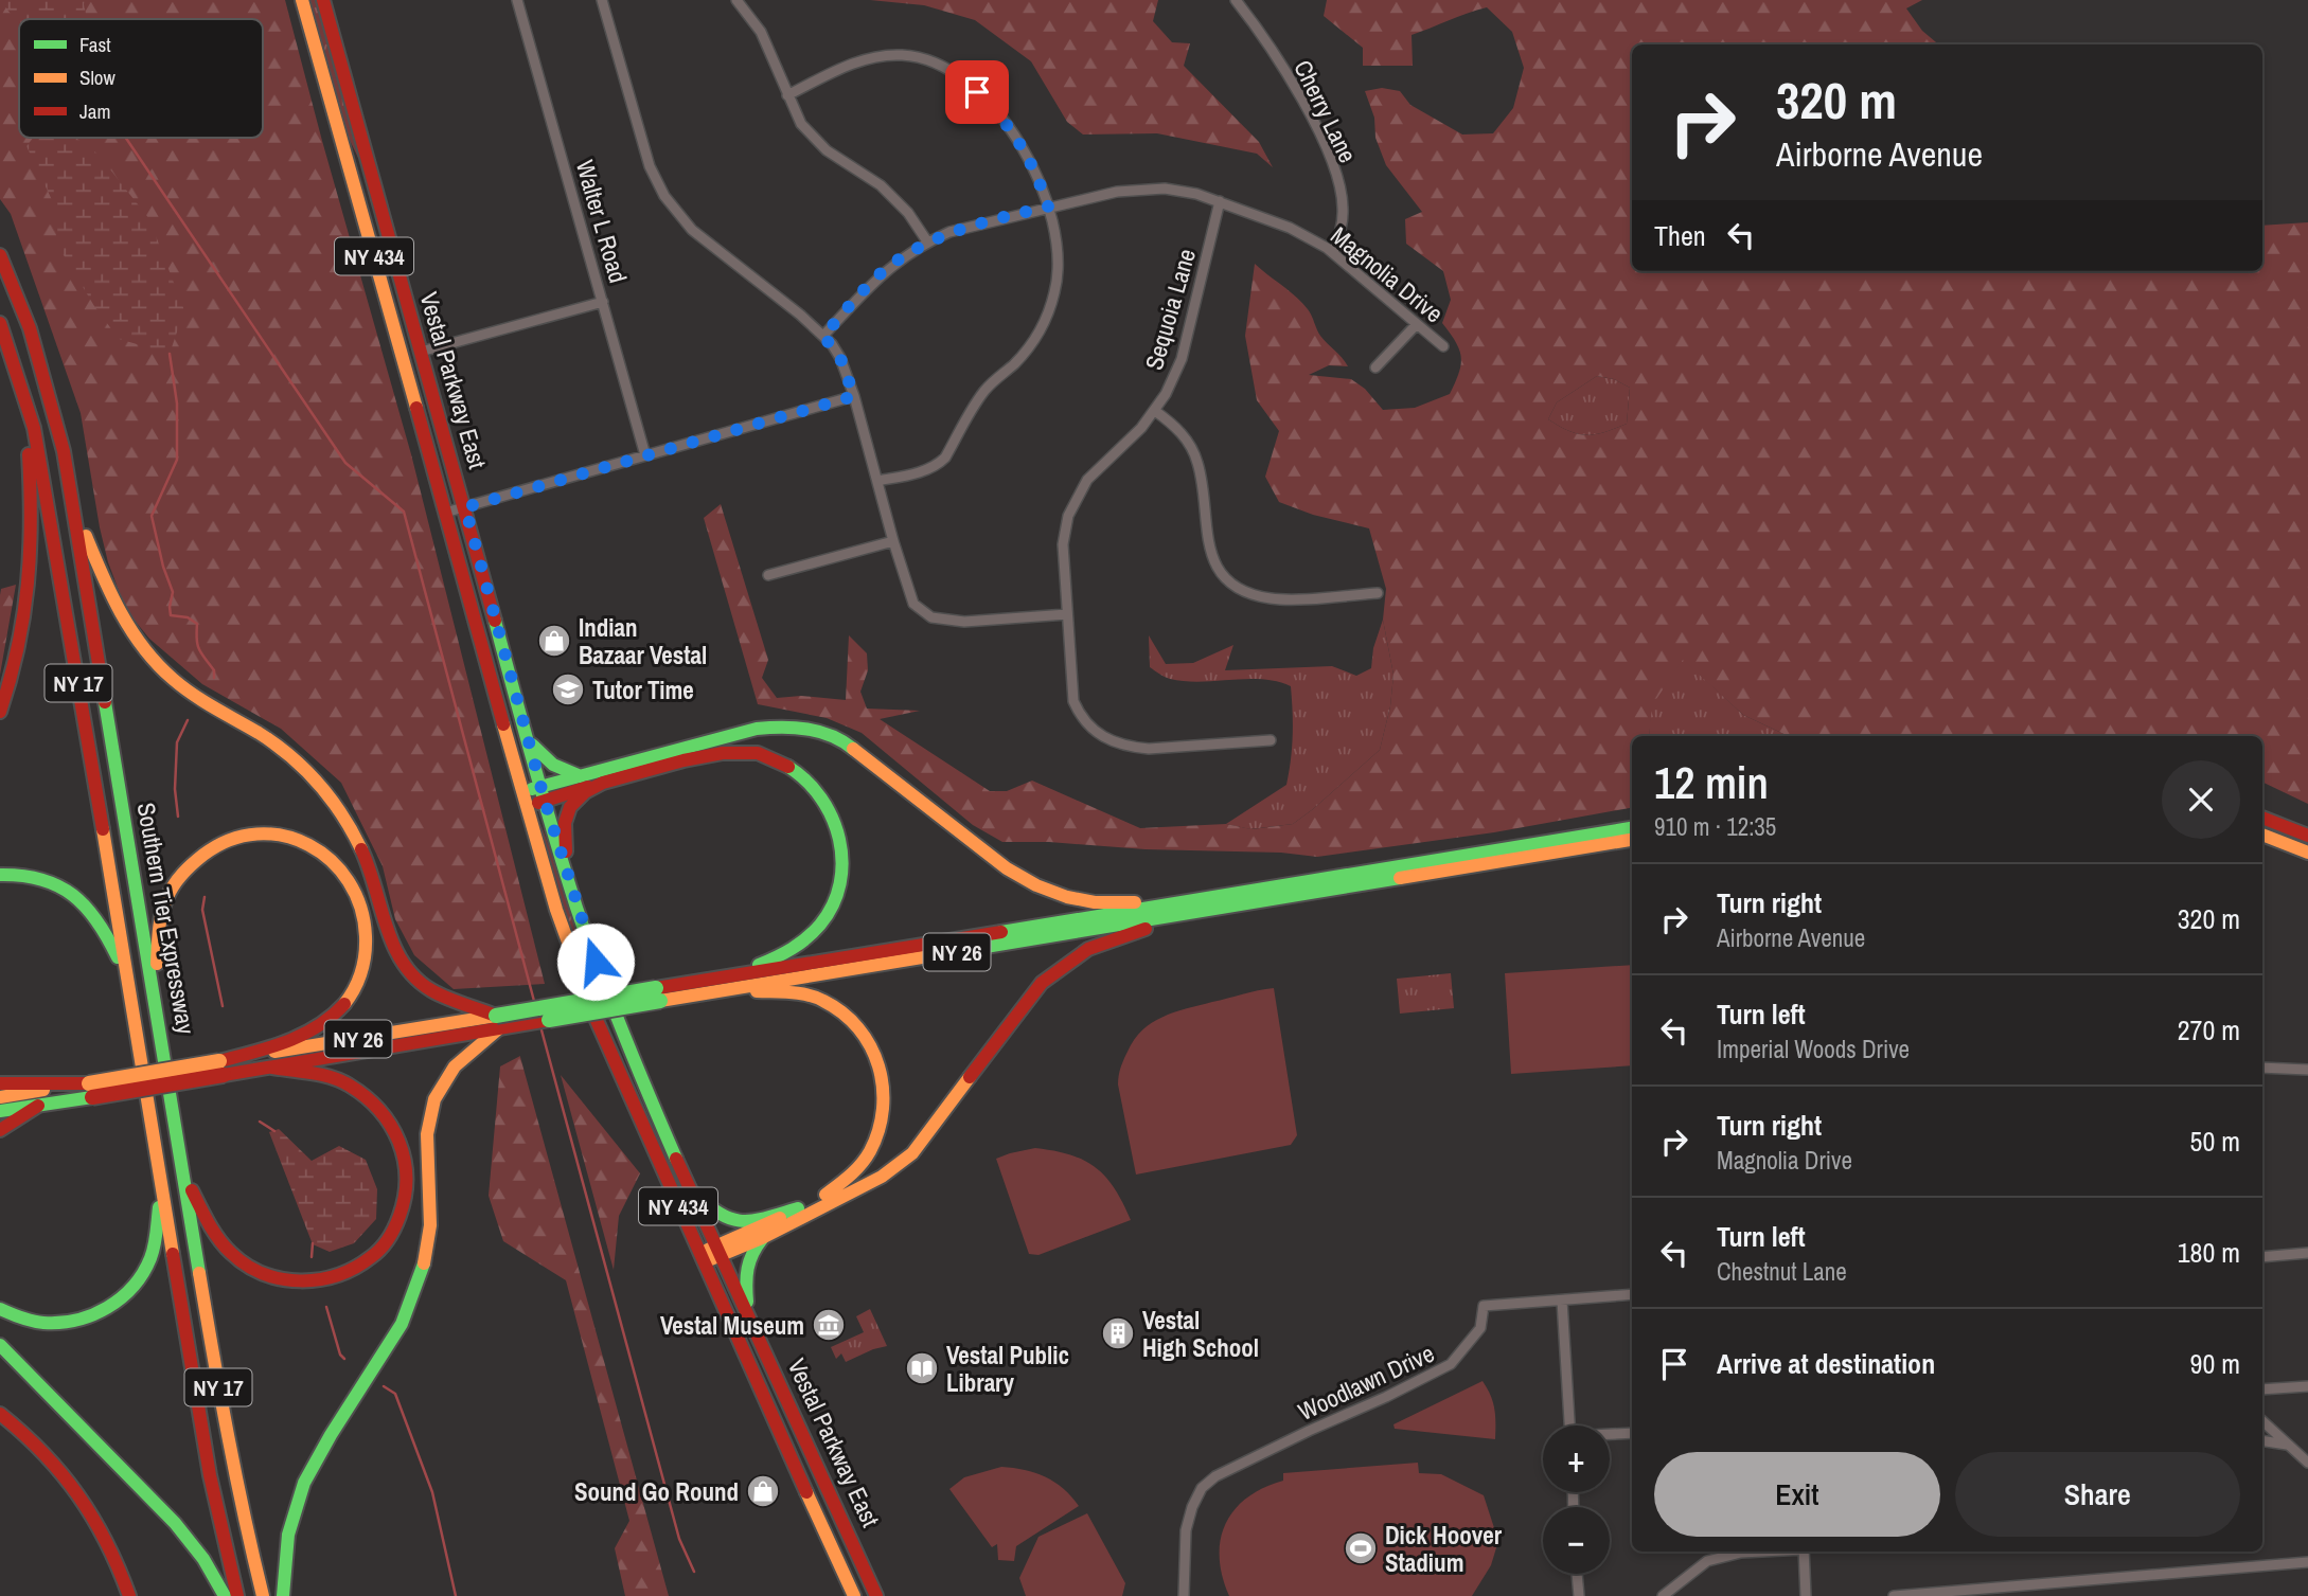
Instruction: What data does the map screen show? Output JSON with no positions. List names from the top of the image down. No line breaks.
{"streets":{"main road":["NY 434","Vestal Parkway East","NY 17","Southern Tier Expressway","NY 26"],"street":["Cherry Lane","Walter L Road","Magnolia Drive","Sequoia Lane","Woodlawn Drive"]},"crossings":[["Cherry Lane","Magnolia Drive"],["Magnolia Drive","Sequoia Lane"]],"places":{"shop":["Indian Bazaar Vestal","Sound Go Round"],"school or university":["Tutor Time"],"museum":["Vestal Museum"],"building":["Vestal High School"],"library":["Vestal Public Library"],"sports":["Dick Hoover Stadium"]},"legend":["Fast","Slow","Jam"],"page":{"turn":["320 m","Airborne Avenue"],"then":"Then","heading":["12 min","910 m · 12:35"],"list":[{"name":"Turn right","note":"Airborne Avenue","value":"320 m"},{"name":"Turn left","note":"Imperial Woods Drive","value":"270 m"},{"name":"Turn right","note":"Magnolia Drive","value":"50 m"},{"name":"Turn left","note":"Chestnut Lane","value":"180 m"},{"name":"Arrive at destination","value":"90 m"}],"map_buttons":["+","−"],"buttons":["Exit","Share"]}}
